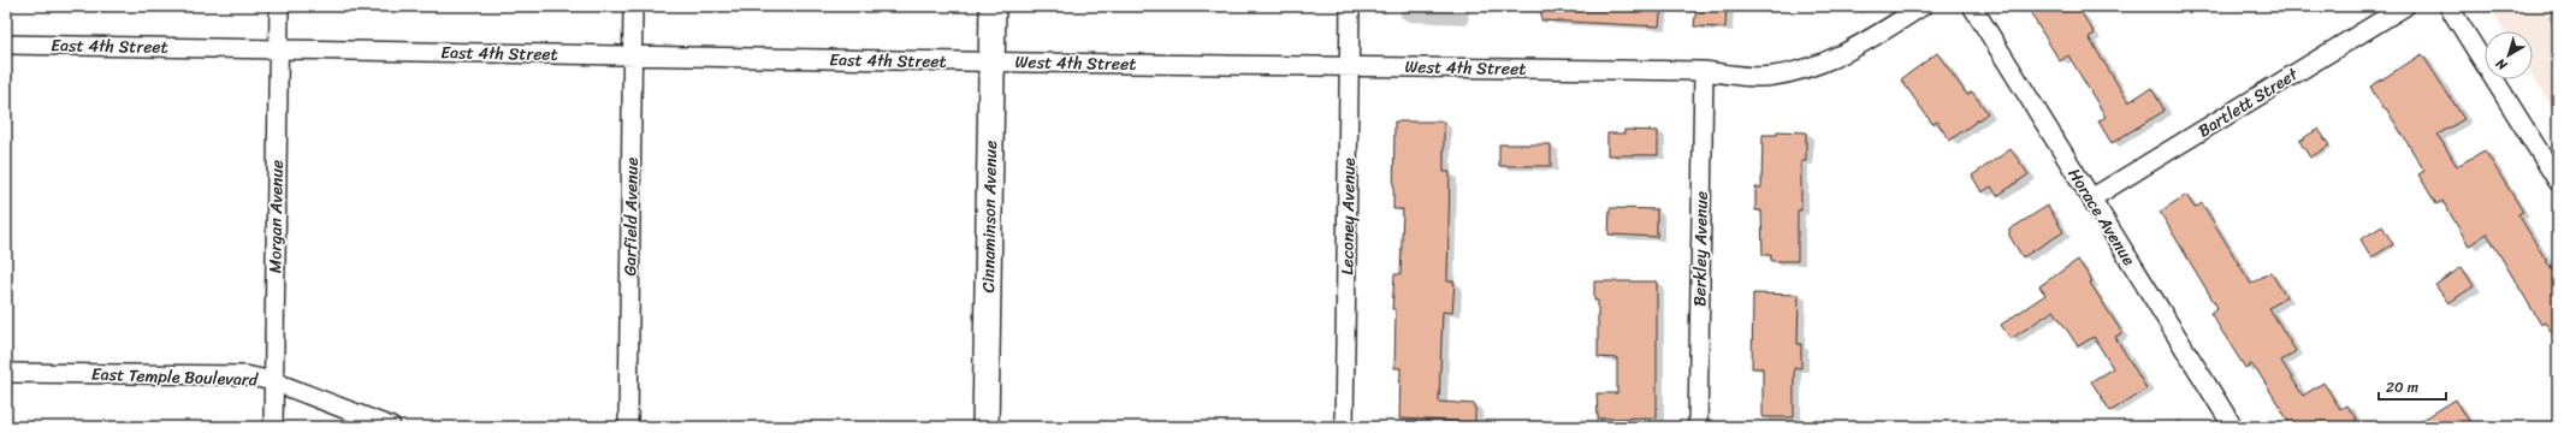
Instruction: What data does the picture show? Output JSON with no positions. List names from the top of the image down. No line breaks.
{"streets":{"street":["East 4th Street","West 4th Street","Bartlett Street","Morgan Avenue","Garfield Avenue","Cinnaminson Avenue","Leconey Avenue","Horace Avenue","Berkley Avenue","East Temple Boulevard"]},"crossings":[["East 4th Street","West 4th Street"],["East 4th Street","Morgan Avenue"],["East 4th Street","Garfield Avenue"],["East 4th Street","Cinnaminson Avenue"],["West 4th Street","Cinnaminson Avenue"],["West 4th Street","Leconey Avenue"],["West 4th Street","Berkley Avenue"],["Bartlett Street","Horace Avenue"],["Morgan Avenue","East Temple Boulevard"]],"scale_bar":"20 m","north":"bottom left"}
